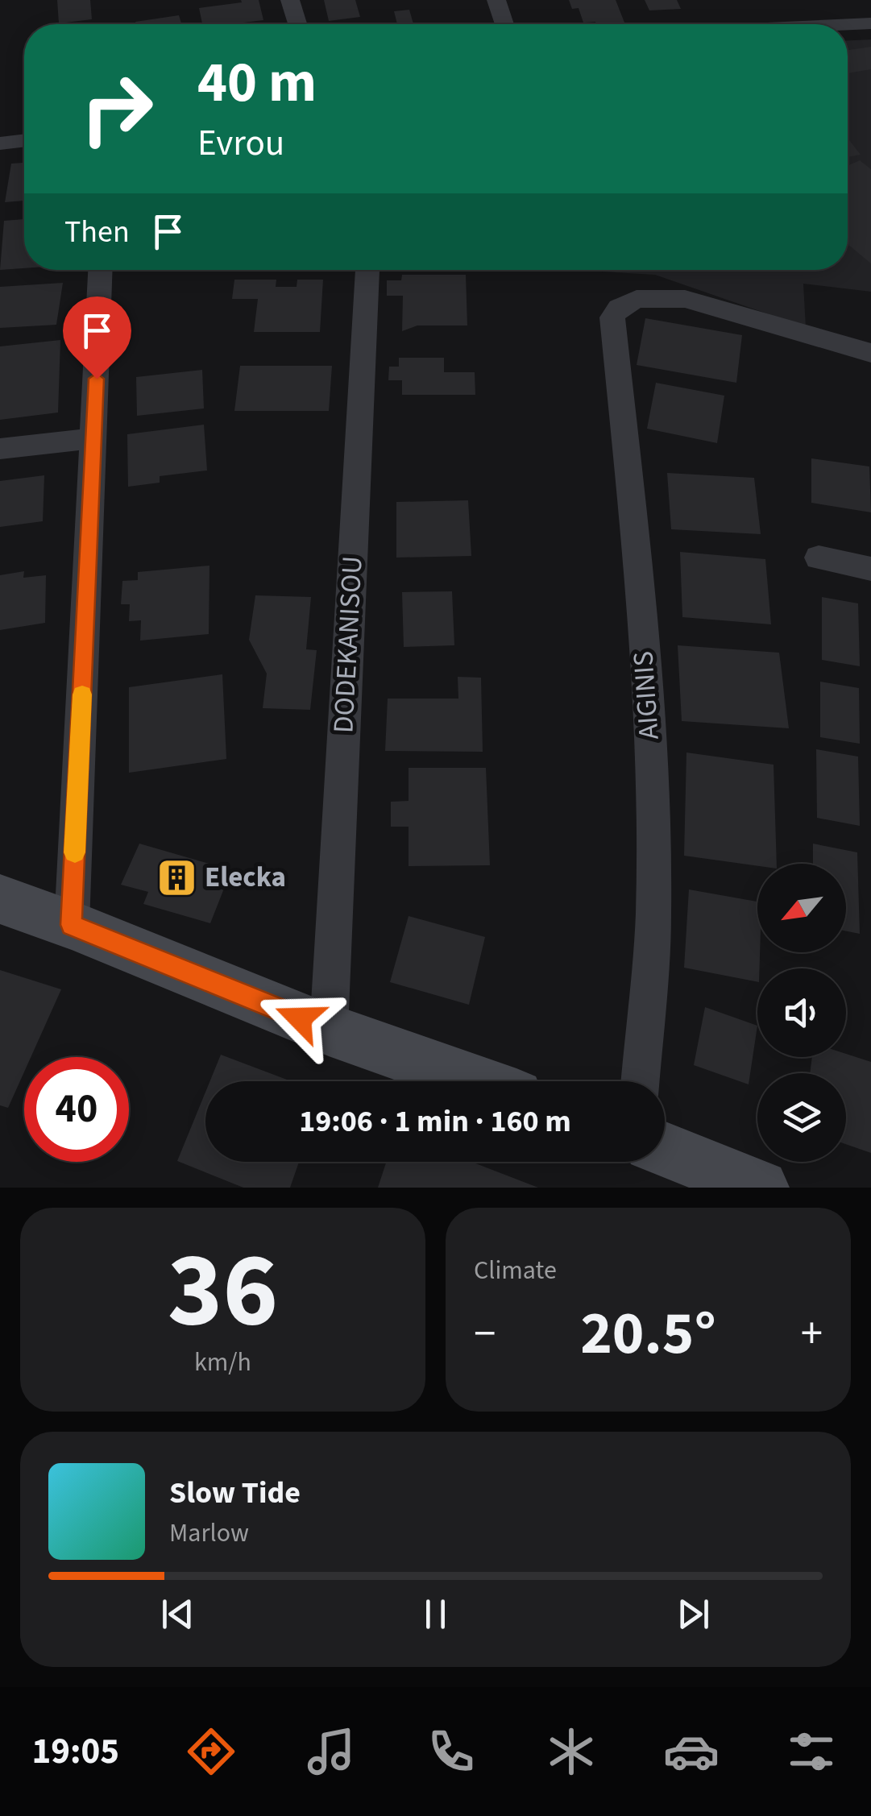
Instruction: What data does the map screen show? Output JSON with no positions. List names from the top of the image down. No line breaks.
{"streets":{"street":["DODEKANISOU","AIGINIS"]},"places":{"building":["Elecka"]},"north":"bottom left","page":{"turn":["40 m","Evrou"],"then":"Then","limit":"40","trip":"19:06 · 1 min · 160 m","tile":[["36","km/h"],"Climate"],"heat":["−","20.5°","+"],"song":["Slow Tide","Marlow"],"tabs":"19:05"}}
